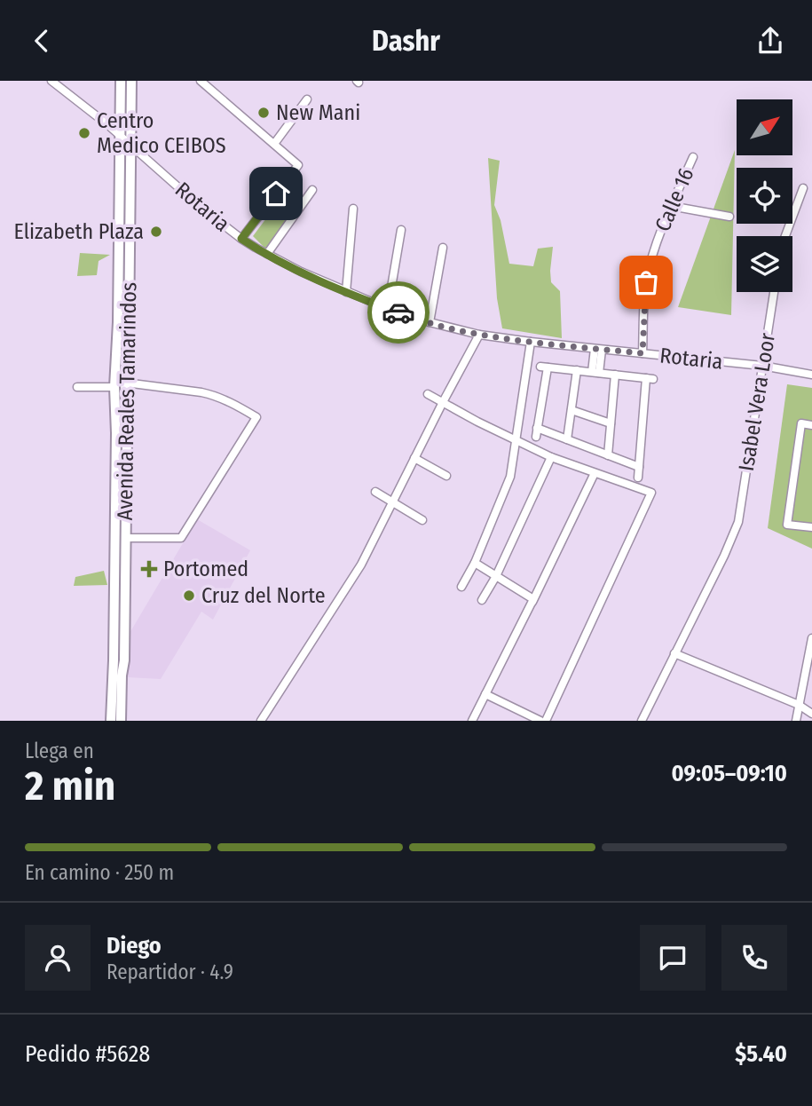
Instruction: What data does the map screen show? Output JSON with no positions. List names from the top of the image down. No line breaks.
{"streets":{"main road":["Avenida Reales Tamarindos"],"street":["Calle 16","Rotaria","Isabel Vera Loor"]},"crossings":[["Calle 16","Rotaria"],["Rotaria","Avenida Reales Tamarindos"],["Rotaria","Isabel Vera Loor"]],"places":{"other":["New Mani","Centro Medico CEIBOS","Elizabeth Plaza","Cruz del Norte"],"health":["Portomed"]},"north":"top right","page":{"header":"Dashr","heading":["2 min","Llega en","09:05–09:10"],"panel":["Diego","Repartidor · 4.9","Pedido #5628","$5.40"],"bar":"En camino · 250 m"}}
